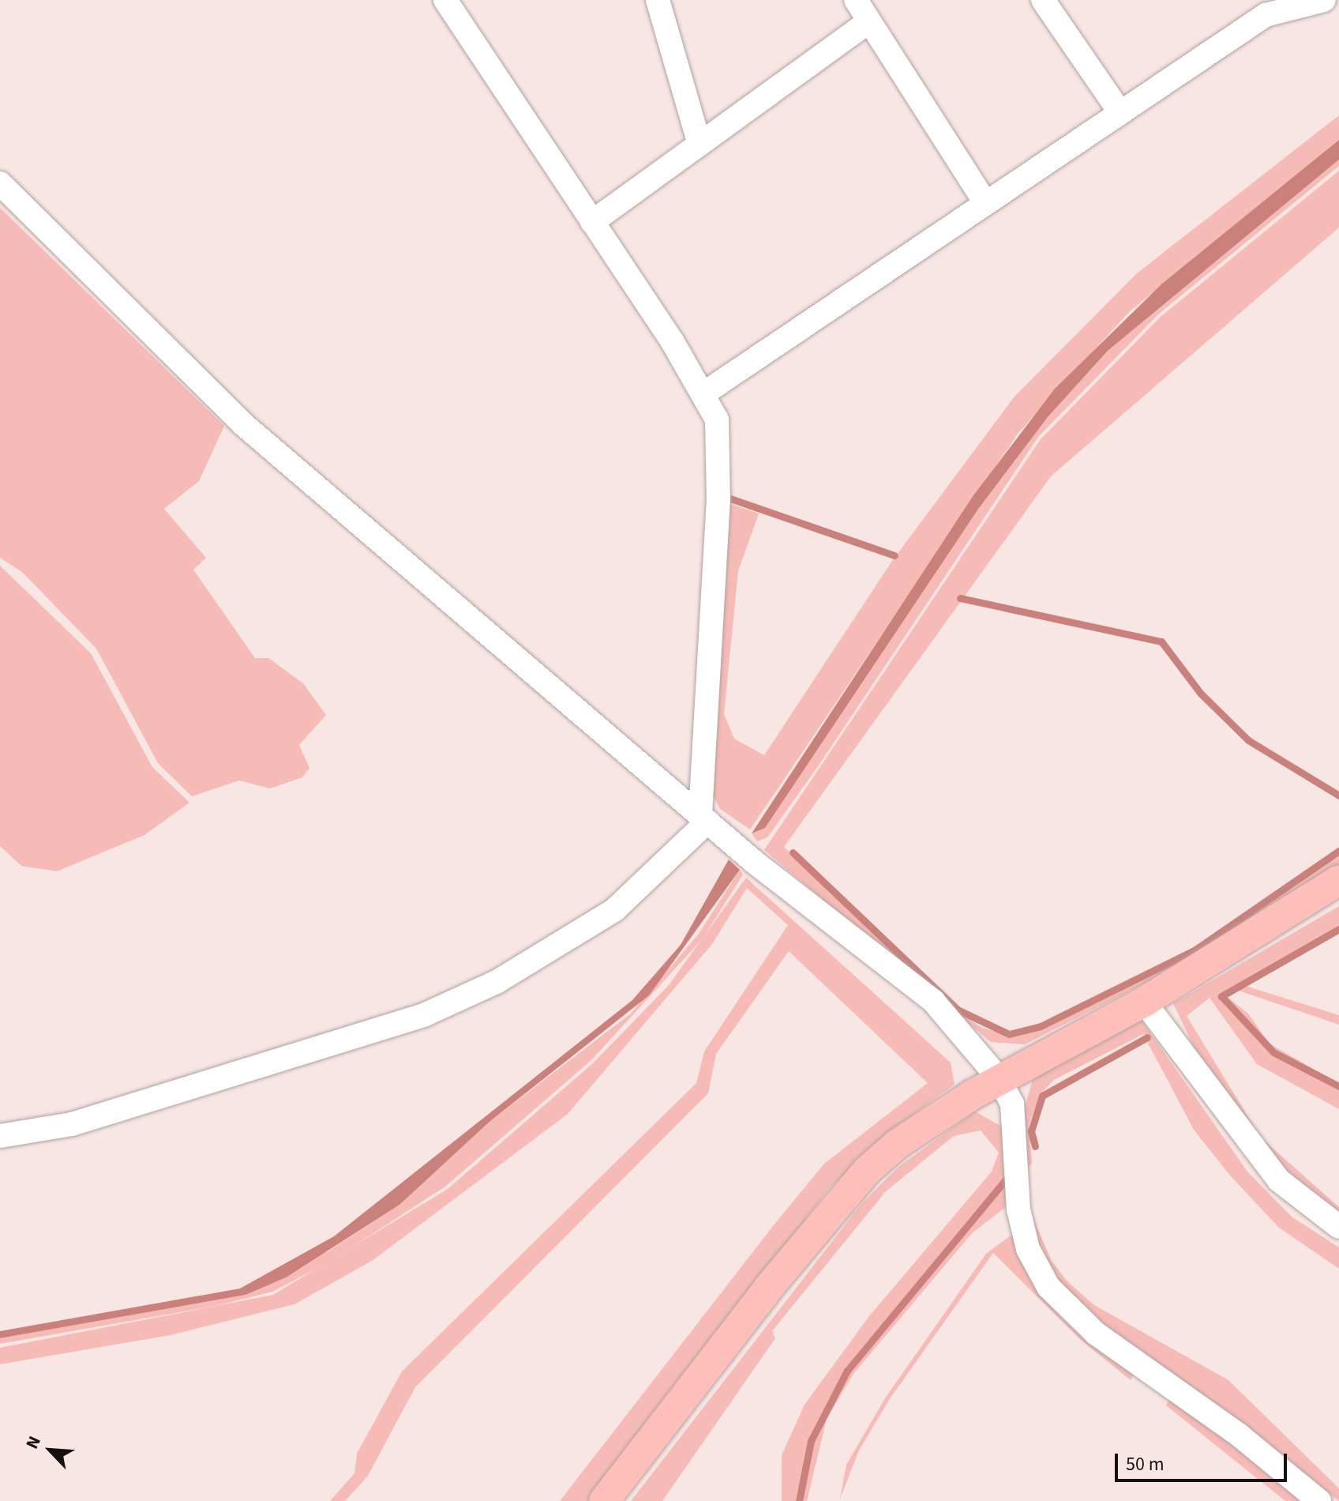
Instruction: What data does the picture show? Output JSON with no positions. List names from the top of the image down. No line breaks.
{"scale_bar":"50 m","north":"top left"}
